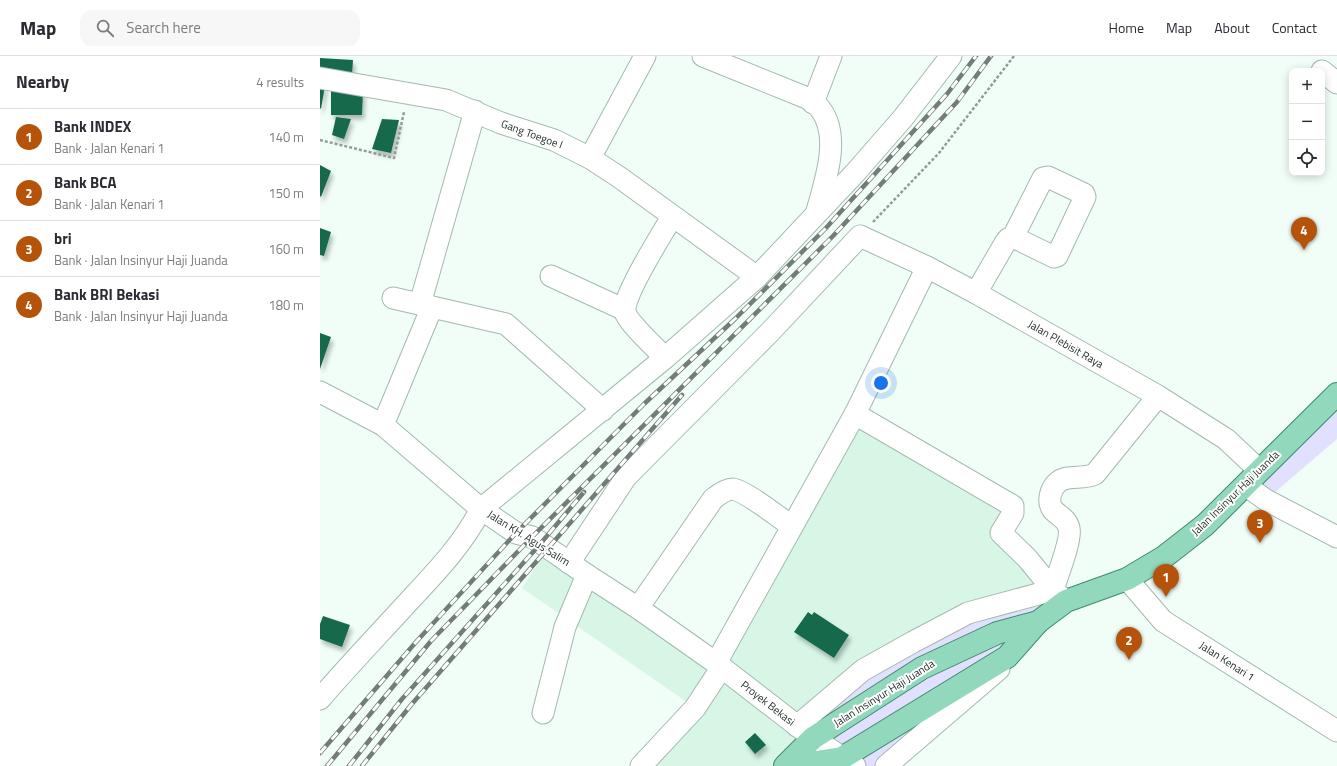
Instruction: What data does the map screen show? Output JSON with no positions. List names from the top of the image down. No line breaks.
{"streets":{"main road":["Jalan Insinyur Haji Juanda"],"street":["Gang Toegoe I","Jalan Plebisit Raya","Jalan KH. Agus Salim","Jalan Kenari 1","Proyek Bekasi"]},"crossings":[["Jalan Plebisit Raya","Jalan Insinyur Haji Juanda"],["Jalan Insinyur Haji Juanda","Jalan Kenari 1"],["Jalan Insinyur Haji Juanda","Proyek Bekasi"],["Jalan KH. Agus Salim","Proyek Bekasi"]],"page":{"header":"Map","search":"Search here","nav":["Home","Map","About","Contact"],"heading":["Nearby","4 results"],"map_buttons":["+","−"],"list":[{"mark":"1","name":"Bank INDEX","note":"Bank · Jalan Kenari 1","value":"140 m"},{"mark":"2","name":"Bank BCA","note":"Bank · Jalan Kenari 1","value":"150 m"},{"mark":"3","name":"bri","note":"Bank · Jalan Insinyur Haji Juanda","value":"160 m"},{"mark":"4","name":"Bank BRI Bekasi","note":"Bank · Jalan Insinyur Haji Juanda","value":"180 m"}],"pins":["4","3","1","2"]}}
